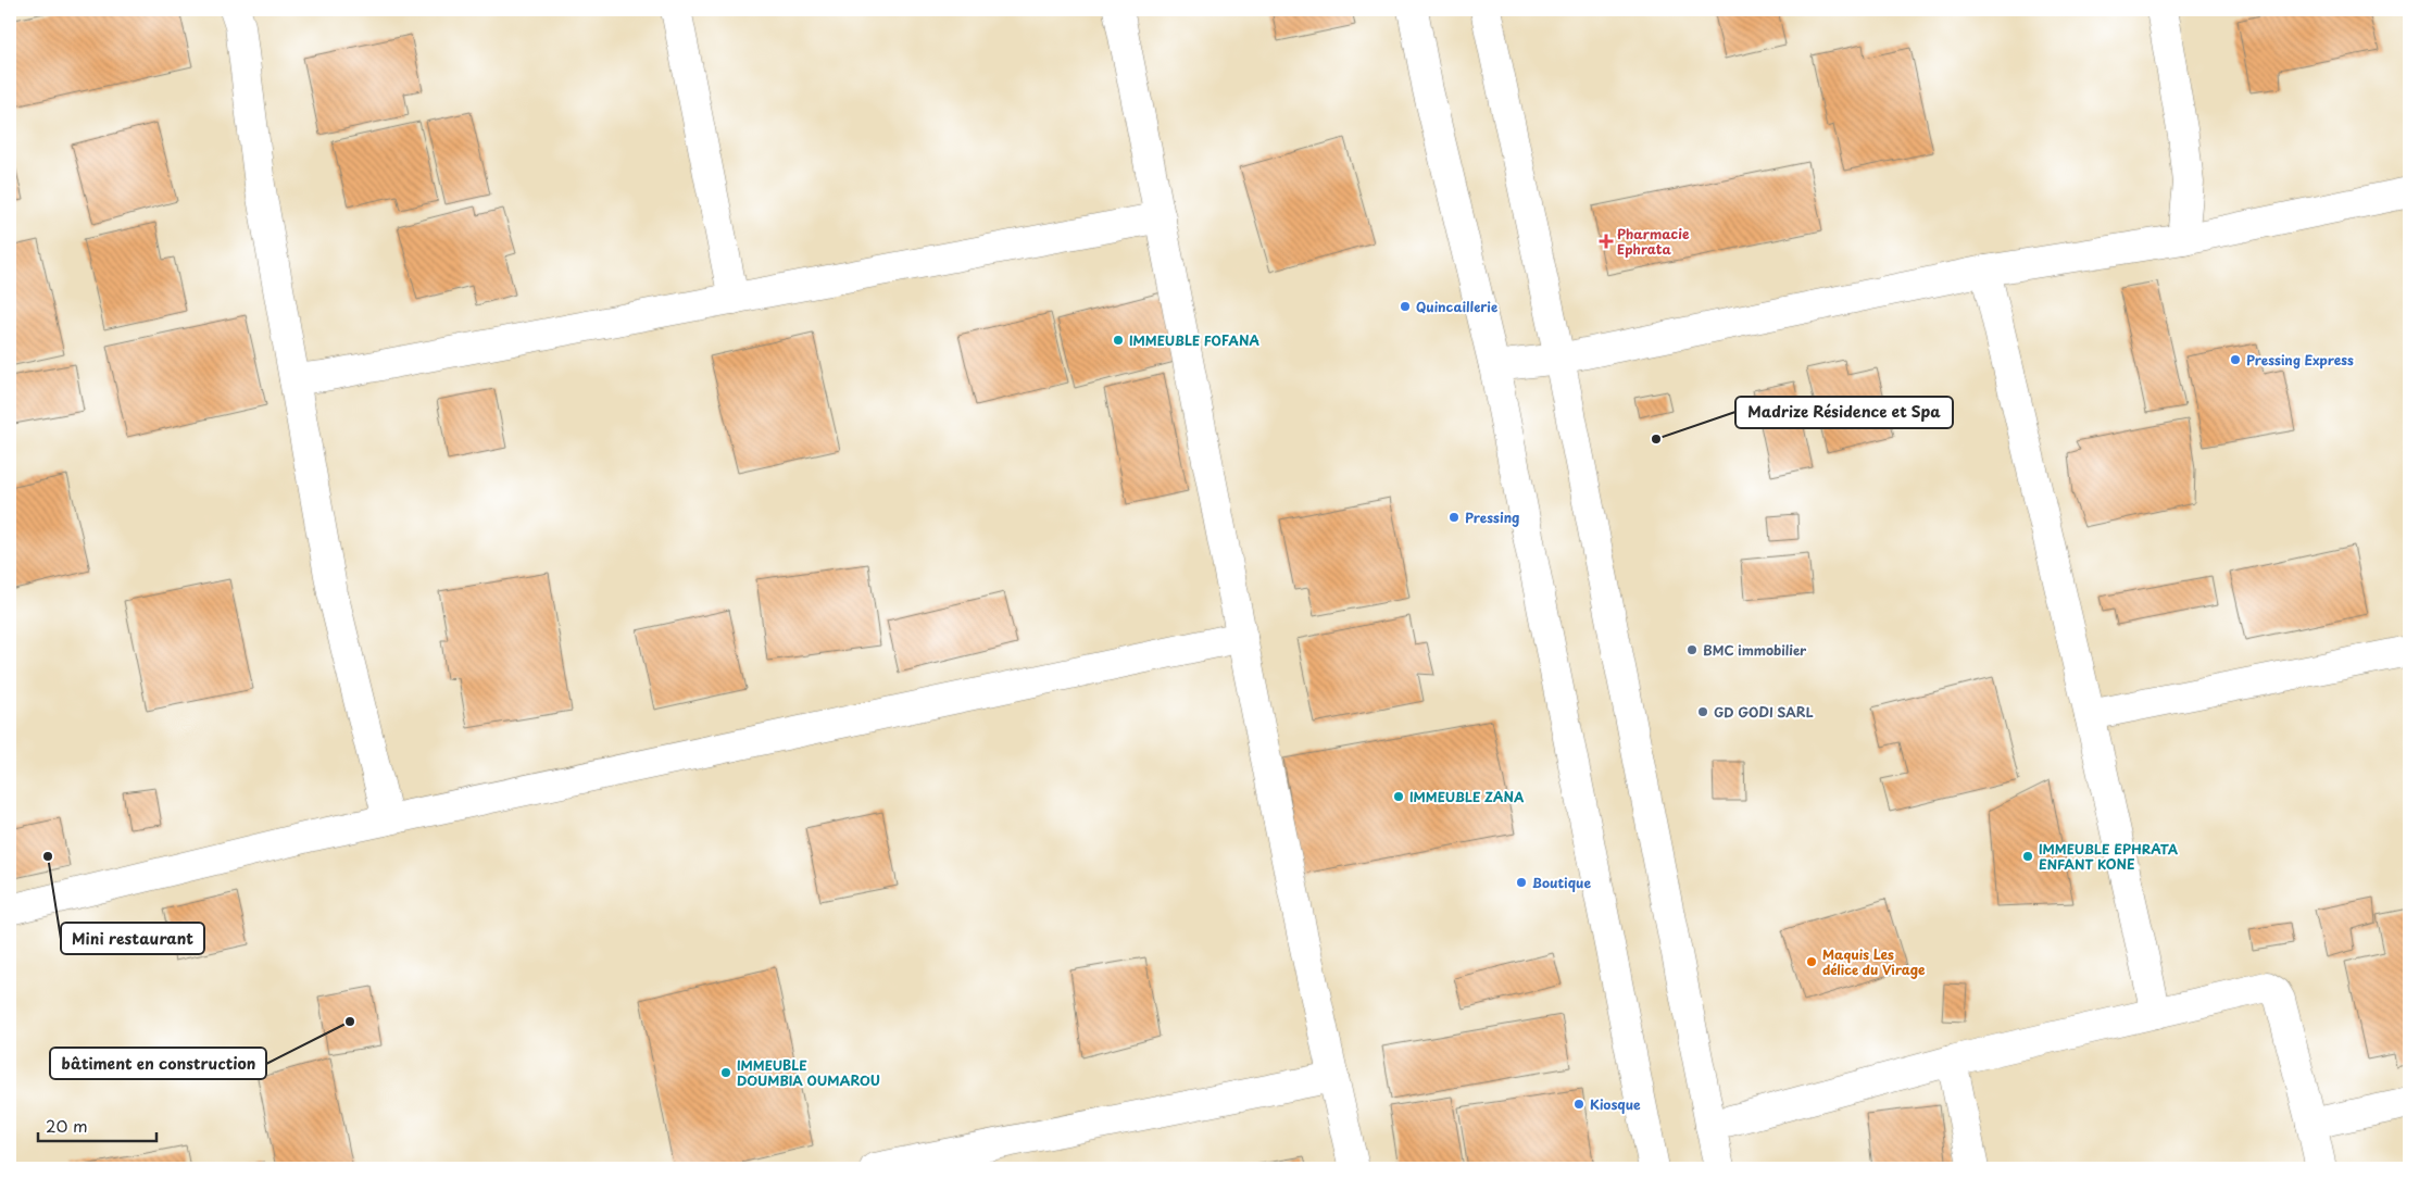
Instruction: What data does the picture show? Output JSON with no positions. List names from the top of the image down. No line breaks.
{"places":{"health":["Pharmacie Ephrata"],"other":["Quincaillerie","IMMEUBLE FOFANA","Pressing Express","Madrize Résidence et Spa","Pressing","BMC immobilier","GD GODI SARL","IMMEUBLE ZANA","Mini restaurant","IMMEUBLE EPHRATA ENFANT KONE","Boutique","Maquis Les délice du Virage","bâtiment en construction","IMMEUBLE DOUMBIA OUMAROU","Kiosque"]},"scale_bar":"20 m"}
